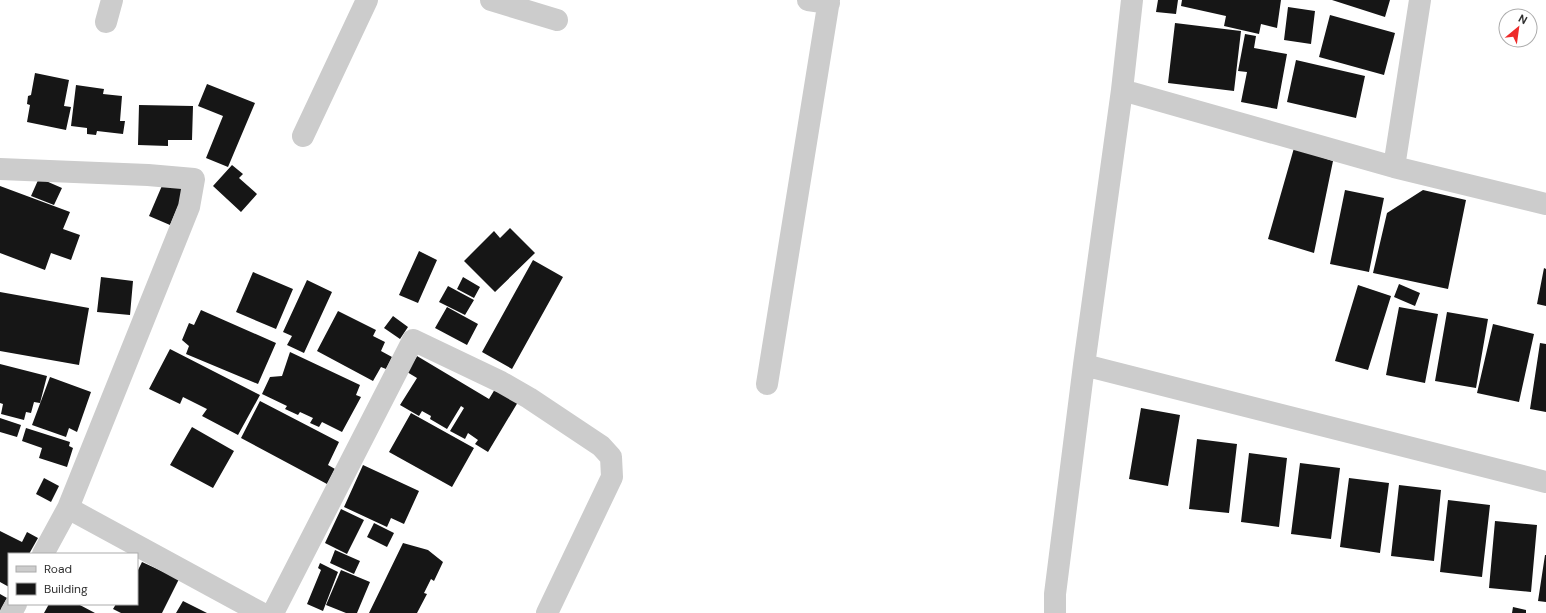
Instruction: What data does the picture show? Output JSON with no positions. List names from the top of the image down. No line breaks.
{"legend":["Road","Building"],"north":"top right"}
